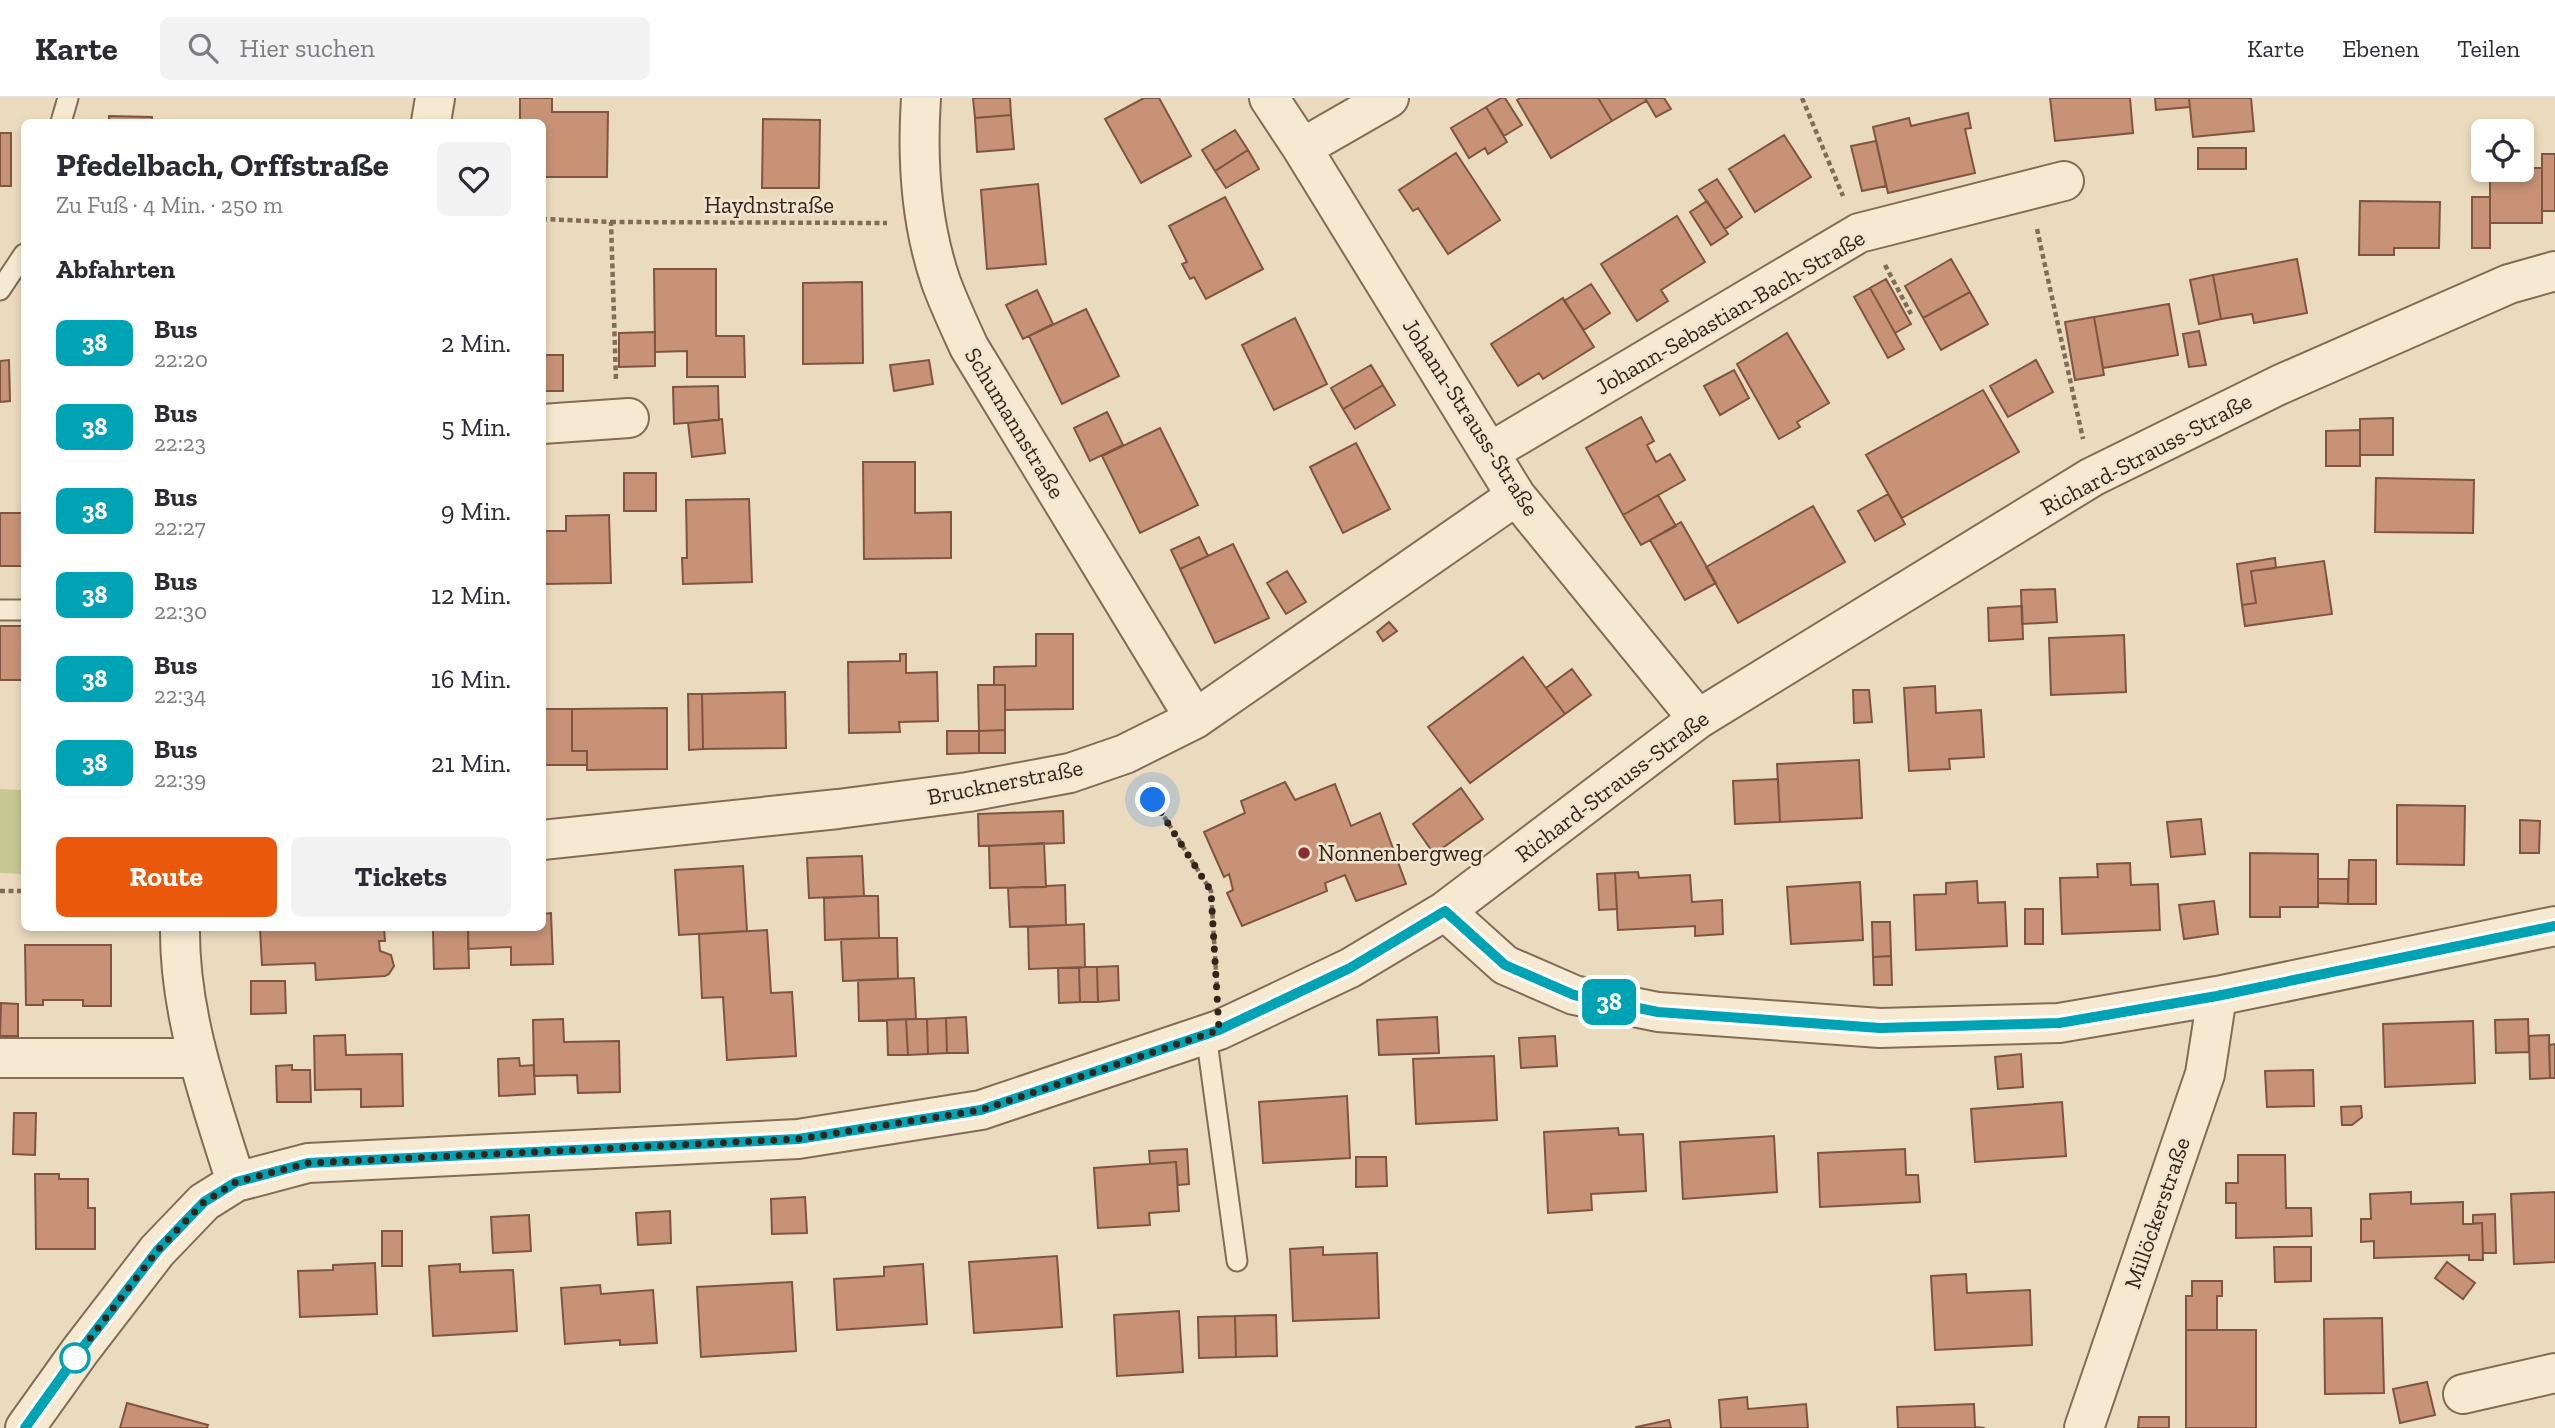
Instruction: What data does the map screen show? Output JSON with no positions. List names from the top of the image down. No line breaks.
{"streets":{"street":["Johann-Sebastian-Bach-Straße","Johann-Strauss-Straße","Schumannstraße","Richard-Strauss-Straße","Brucknerstraße","Millöckerstraße"],"path":["Haydnstraße"]},"crossings":[["Haydnstraße","Schumannstraße"],["Johann-Sebastian-Bach-Straße","Johann-Strauss-Straße"],["Johann-Strauss-Straße","Richard-Strauss-Straße"],["Johann-Strauss-Straße","Brucknerstraße"],["Schumannstraße","Brucknerstraße"]],"places":["Nonnenbergweg"],"lines":["bus line 38"],"page":{"header":"Karte","search":"Hier suchen","nav":["Karte","Ebenen","Teilen"],"on_map":"38","heading":[["Pfedelbach, Orffstraße","Zu Fuß · 4 Min. · 250 m"],"Abfahrten"],"list":[{"mark":"38","name":"Bus","note":"22:20","value":"2 Min."},{"mark":"38","name":"Bus","note":"22:23","value":"5 Min."},{"mark":"38","name":"Bus","note":"22:27","value":"9 Min."},{"mark":"38","name":"Bus","note":"22:30","value":"12 Min."},{"mark":"38","name":"Bus","note":"22:34","value":"16 Min."},{"mark":"38","name":"Bus","note":"22:39","value":"21 Min."}],"buttons":["Route","Tickets"]}}
